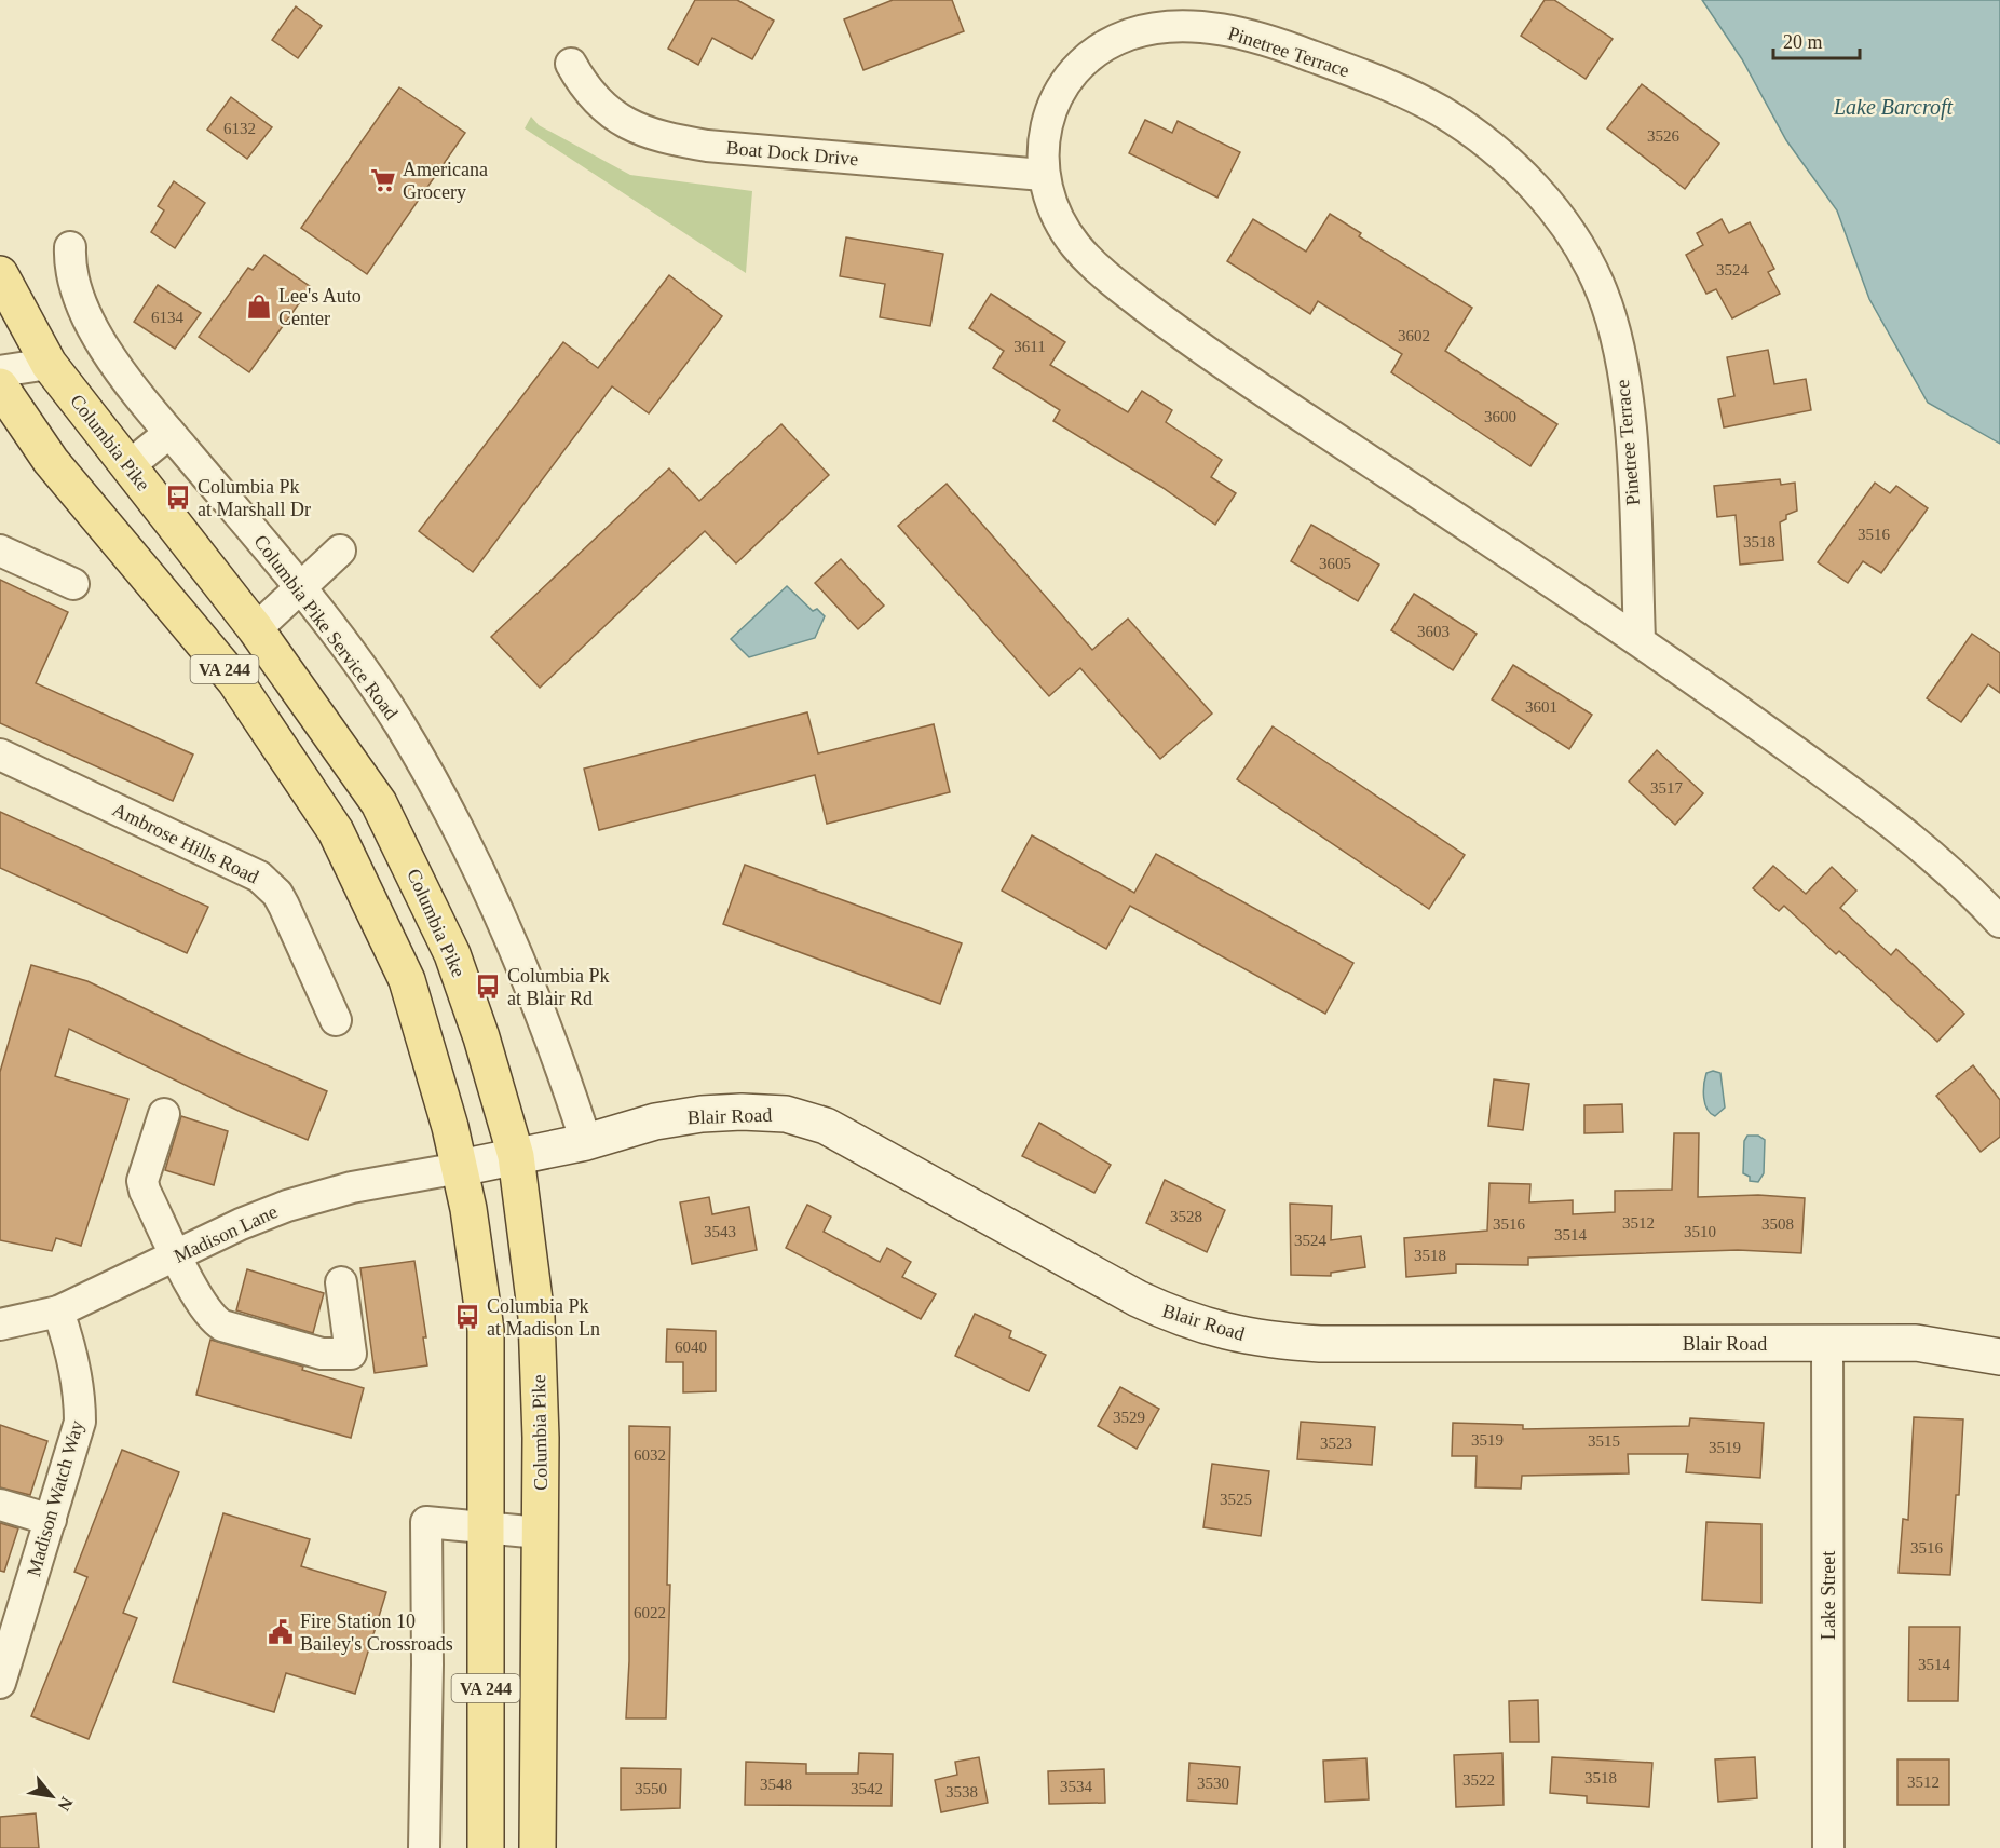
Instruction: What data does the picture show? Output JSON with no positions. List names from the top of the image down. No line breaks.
{"streets":{"main road":["Columbia Pike","VA 244"],"street":["Pinetree Terrace","Boat Dock Drive","Columbia Pike Service Road","Ambrose Hills Road","Blair Road","Madison Lane","Madison Watch Way","Lake Street"]},"crossings":[["Pinetree Terrace","Boat Dock Drive"],["Columbia Pike","Blair Road"],["Columbia Pike Service Road","Blair Road"],["VA 244","Blair Road"],["VA 244","Madison Lane"],["Blair Road","Madison Lane"],["Blair Road","Lake Street"],["Madison Lane","Madison Watch Way"]],"water":["Lake Barcroft"],"places":{"supermarket":["Americana Grocery"],"shop":["Lee's Auto Center"],"bus stop":["Columbia Pk at Marshall Dr","Columbia Pk at Blair Rd","Columbia Pk at Madison Ln"],"public building":["Fire Station 10 Bailey's Crossroads"]},"house_numbers":["6132","3526","3524","6134","3602","3611","3600","3516","3518","3605","3603","3601","3517","3528","3512","3516","3508","3543","3510","3514","3524","3518","6040","3529","3519","3515","3523","3519","6032","3525","3516","6022","3514","3518","3522","3512","3530","3548","3534","3550","3542","3538"],"scale_bar":"20 m","north":"bottom right"}
